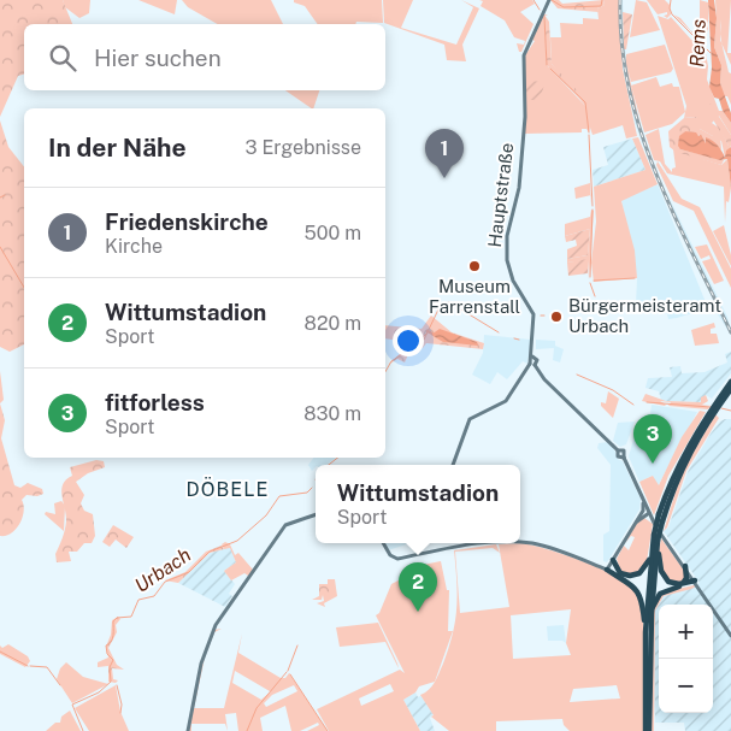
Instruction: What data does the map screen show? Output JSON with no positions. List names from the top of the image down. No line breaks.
{"streets":{"street":["Hauptstraße"]},"districts":["DÖBELE"],"water":["Rems","Urbach"],"places":["Museum Farrenstall","Bürgermeisteramt Urbach"],"page":{"search":"Hier suchen","heading":["In der Nähe","3 Ergebnisse"],"pins":["1","3","2"],"list":[{"mark":"1","name":"Friedenskirche","note":"Kirche","value":"500 m"},{"mark":"2","name":"Wittumstadion","note":"Sport","value":"820 m"},{"mark":"3","name":"fitforless","note":"Sport","value":"830 m"}],"popup":["Wittumstadion","Sport"],"map_buttons":["+","−"]}}
